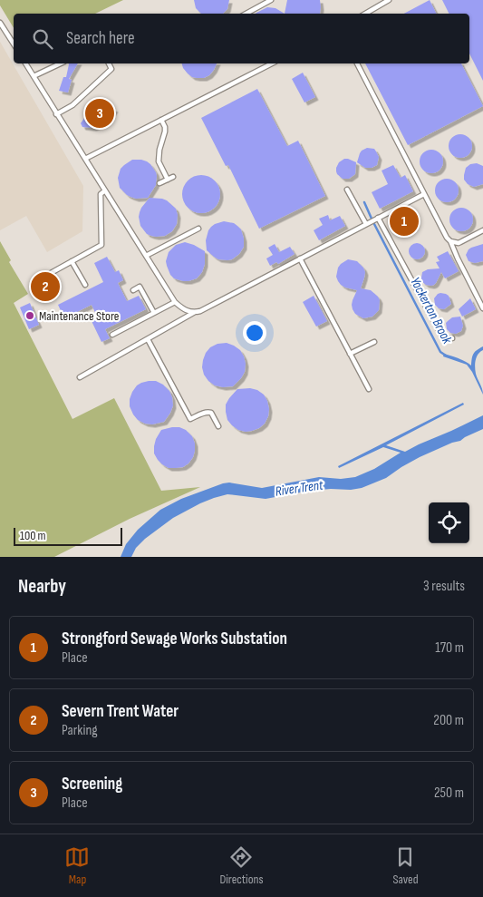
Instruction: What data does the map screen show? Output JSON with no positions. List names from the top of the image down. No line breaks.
{"water":["Yockerton Brook","River Trent"],"places":["Maintenance Store"],"scale_bar":"100 m","page":{"search":"Search here","pins":["3","1","2"],"scale":"100 m","heading":["Nearby","3 results"],"list":[{"mark":"1","name":"Strongford Sewage Works Substation","note":"Place","value":"170 m"},{"mark":"2","name":"Severn Trent Water","note":"Parking","value":"200 m"},{"mark":"3","name":"Screening","note":"Place","value":"250 m"}],"nav":["Map","Directions","Saved"]}}
